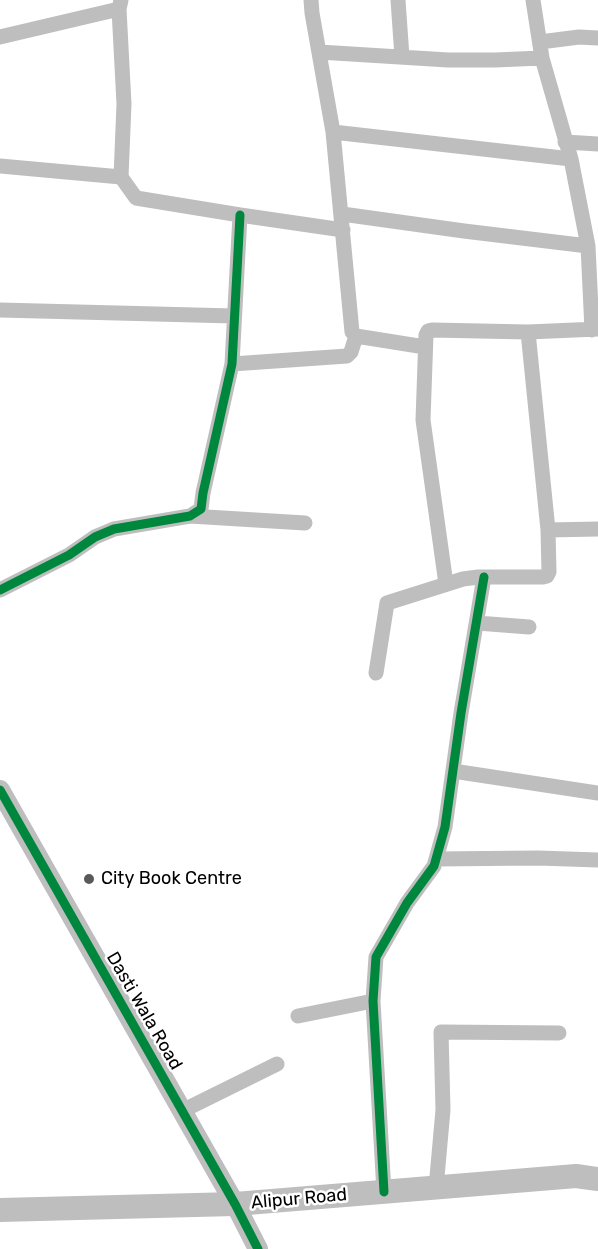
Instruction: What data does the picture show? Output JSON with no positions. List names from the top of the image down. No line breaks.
{"streets":{"main road":["Alipur Road"],"street":["Dasti Wala Road"]},"crossings":[["Dasti Wala Road","Alipur Road"]],"places":["City Book Centre"]}
